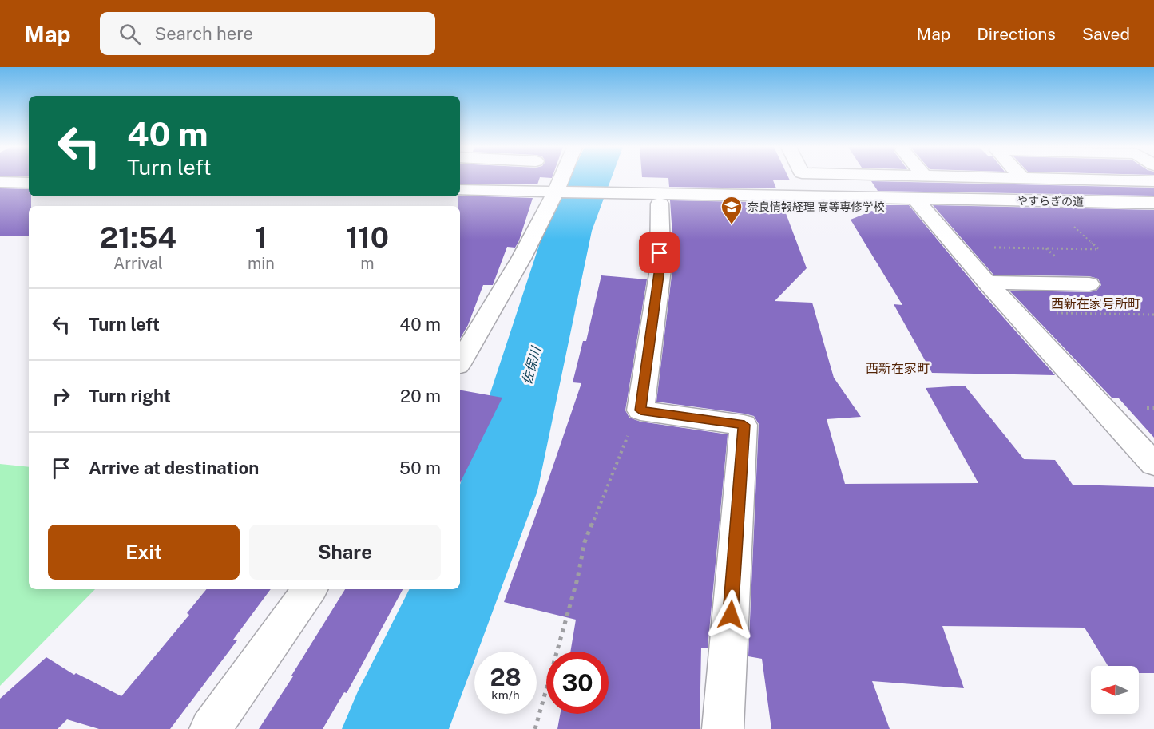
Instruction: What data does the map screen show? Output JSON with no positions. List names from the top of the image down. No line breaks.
{"streets":{"street":["やすらぎの道"]},"districts":["西新在家号所町","西新在家町"],"water":["佐保川"],"places":{"school or university":["奈良情報経理 高等専修学校"]},"north":"left","page":{"header":"Map","search":"Search here","nav":["Map","Directions","Saved"],"turn":["40 m","Turn left"],"eta":["21:54","Arrival","1","min","110","m"],"list":[{"name":"Turn left","value":"40 m"},{"name":"Turn right","value":"20 m"},{"name":"Arrive at destination","value":"50 m"}],"buttons":["Exit","Share"],"speed":"28 km/h","limit":"30"}}
